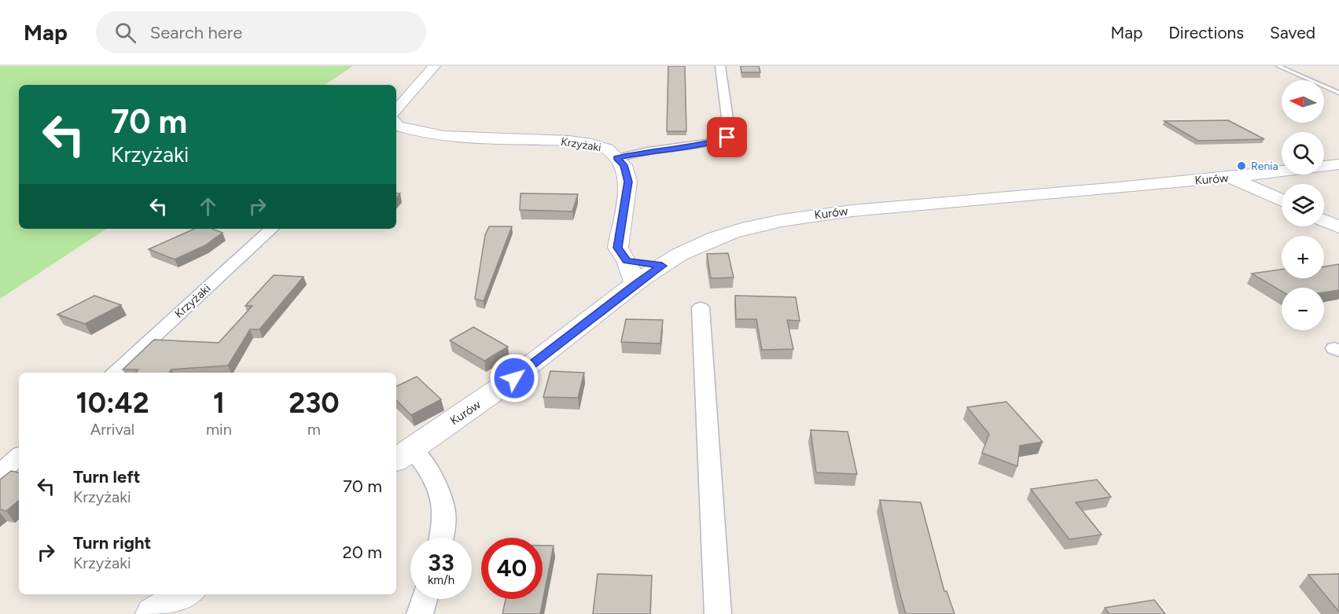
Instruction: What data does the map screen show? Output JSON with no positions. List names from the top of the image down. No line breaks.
{"streets":{"street":["Krzyżaki","Kurów"]},"crossings":[["Krzyżaki","Kurów"]],"places":["Renia"],"north":"left","page":{"header":"Map","search":"Search here","nav":["Map","Directions","Saved"],"map_buttons":["+","−"],"turn":["70 m","Krzyżaki"],"eta":["10:42","Arrival","1","min","230","m"],"list":[{"name":"Turn left","note":"Krzyżaki","value":"70 m"},{"name":"Turn right","note":"Krzyżaki","value":"20 m"}],"speed":"33 km/h","limit":"40"}}
